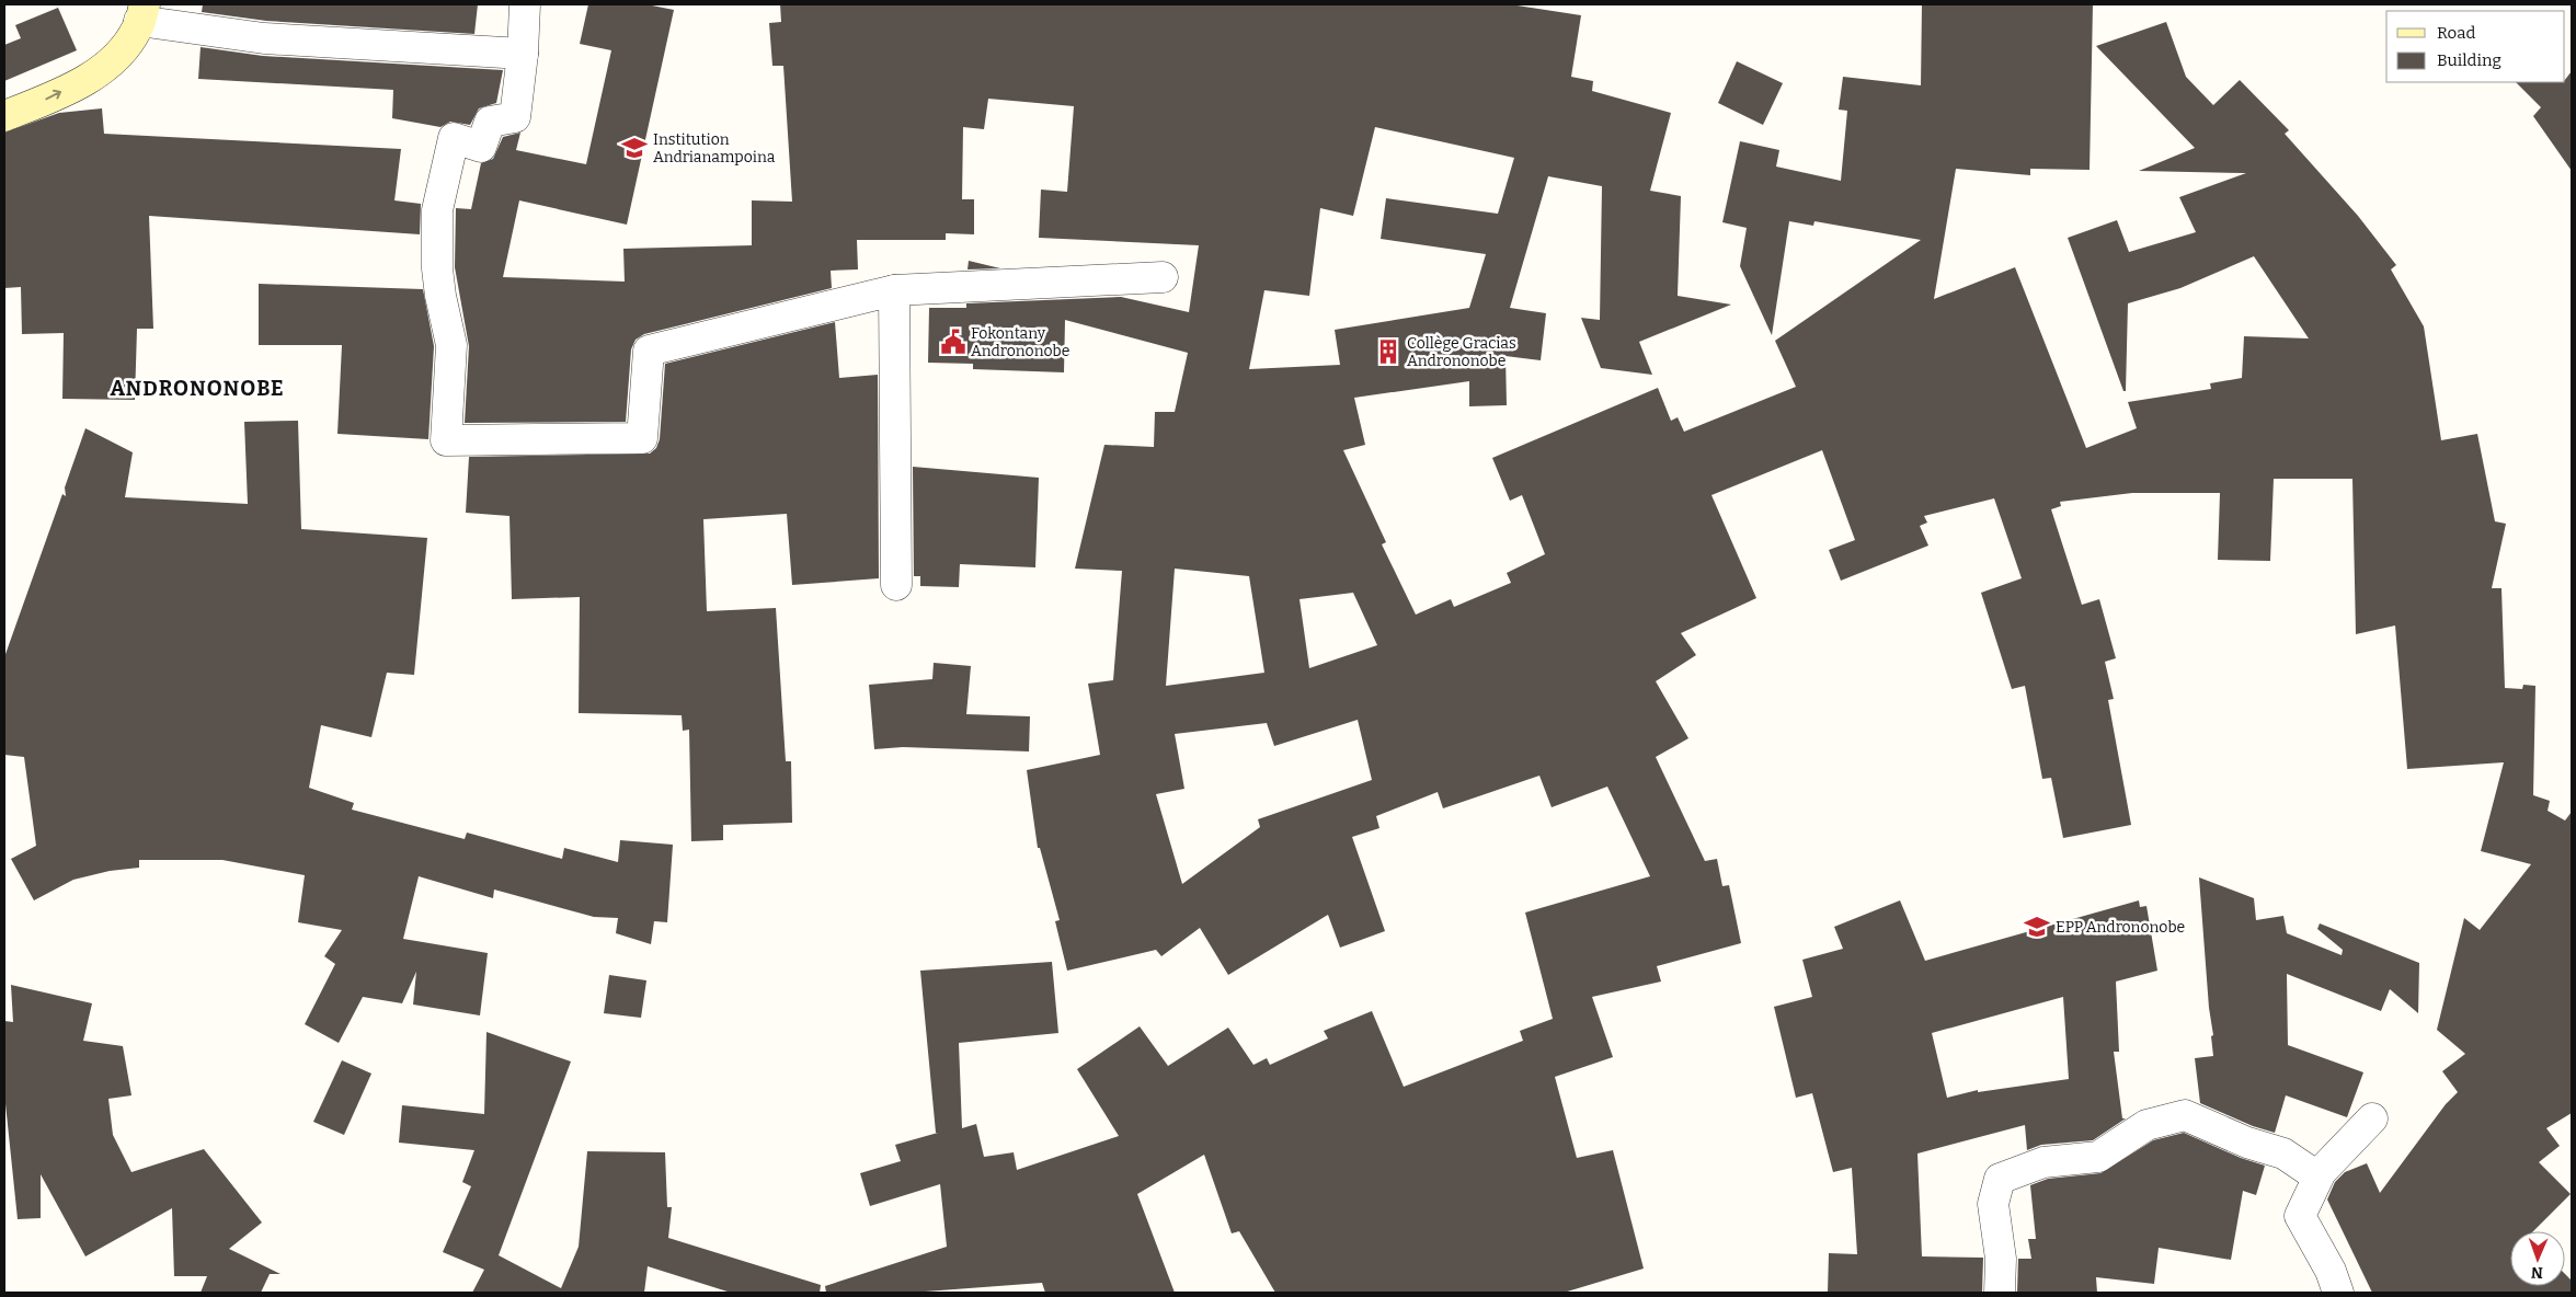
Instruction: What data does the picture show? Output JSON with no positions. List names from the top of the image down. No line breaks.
{"districts":["ANDRONONOBE"],"places":{"school or university":["Institution Andrianampoina","EPP Andrononobe"],"public building":["Fokontany Andrononobe"],"building":["Collège Gracias Andrononobe"]},"legend":["Road","Building"],"north":"bottom"}
